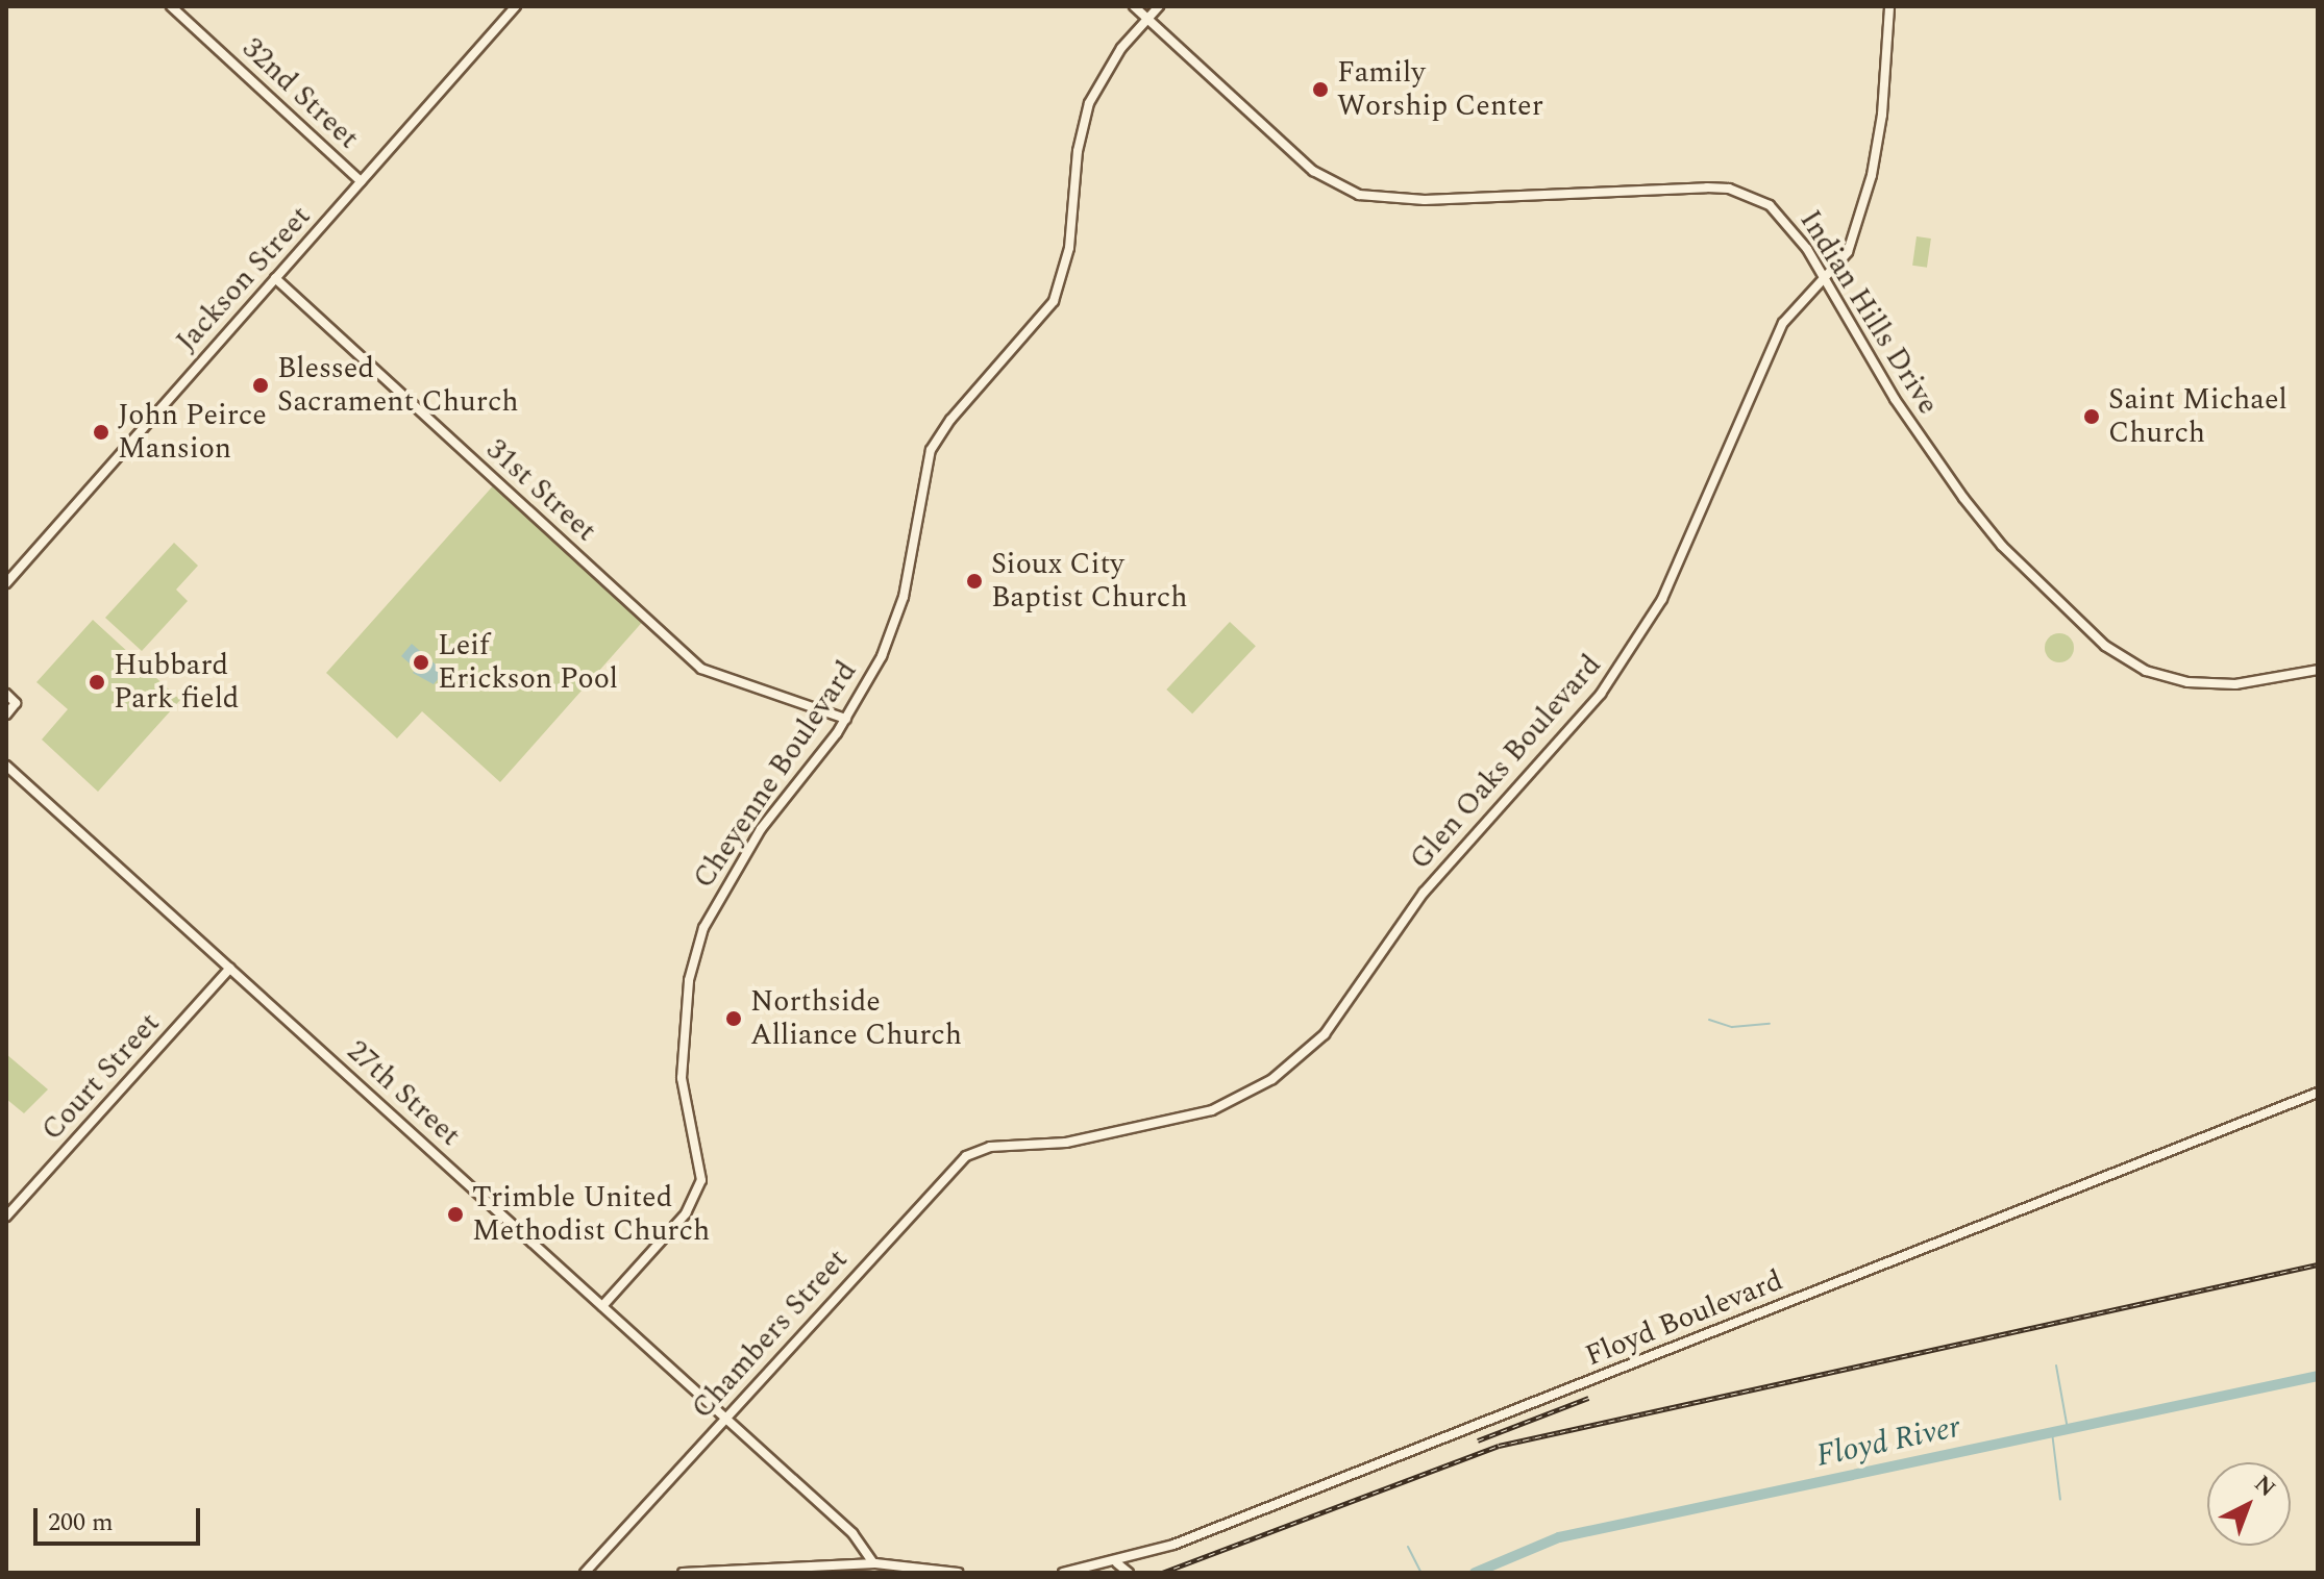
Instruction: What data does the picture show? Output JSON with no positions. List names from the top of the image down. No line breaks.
{"streets":{"main road":["32nd Street","Jackson Street","Indian Hills Drive","31st Street","Glen Oaks Boulevard","Cheyenne Boulevard","Court Street","27th Street","Floyd Boulevard","Chambers Street"]},"crossings":[["32nd Street","Jackson Street"],["Jackson Street","31st Street"],["Indian Hills Drive","Glen Oaks Boulevard"],["Indian Hills Drive","Cheyenne Boulevard"],["31st Street","Cheyenne Boulevard"],["Glen Oaks Boulevard","Chambers Street"],["Cheyenne Boulevard","27th Street"],["Court Street","27th Street"],["27th Street","Chambers Street"]],"water":["Floyd River"],"places":["Family Worship Center","Blessed Sacrament Church","Saint Michael Church","John Peirce Mansion","Sioux City Baptist Church","Leif Erickson Pool","Hubbard Park field","Northside Alliance Church","Trimble United Methodist Church"],"scale_bar":"200 m","north":"top right"}
